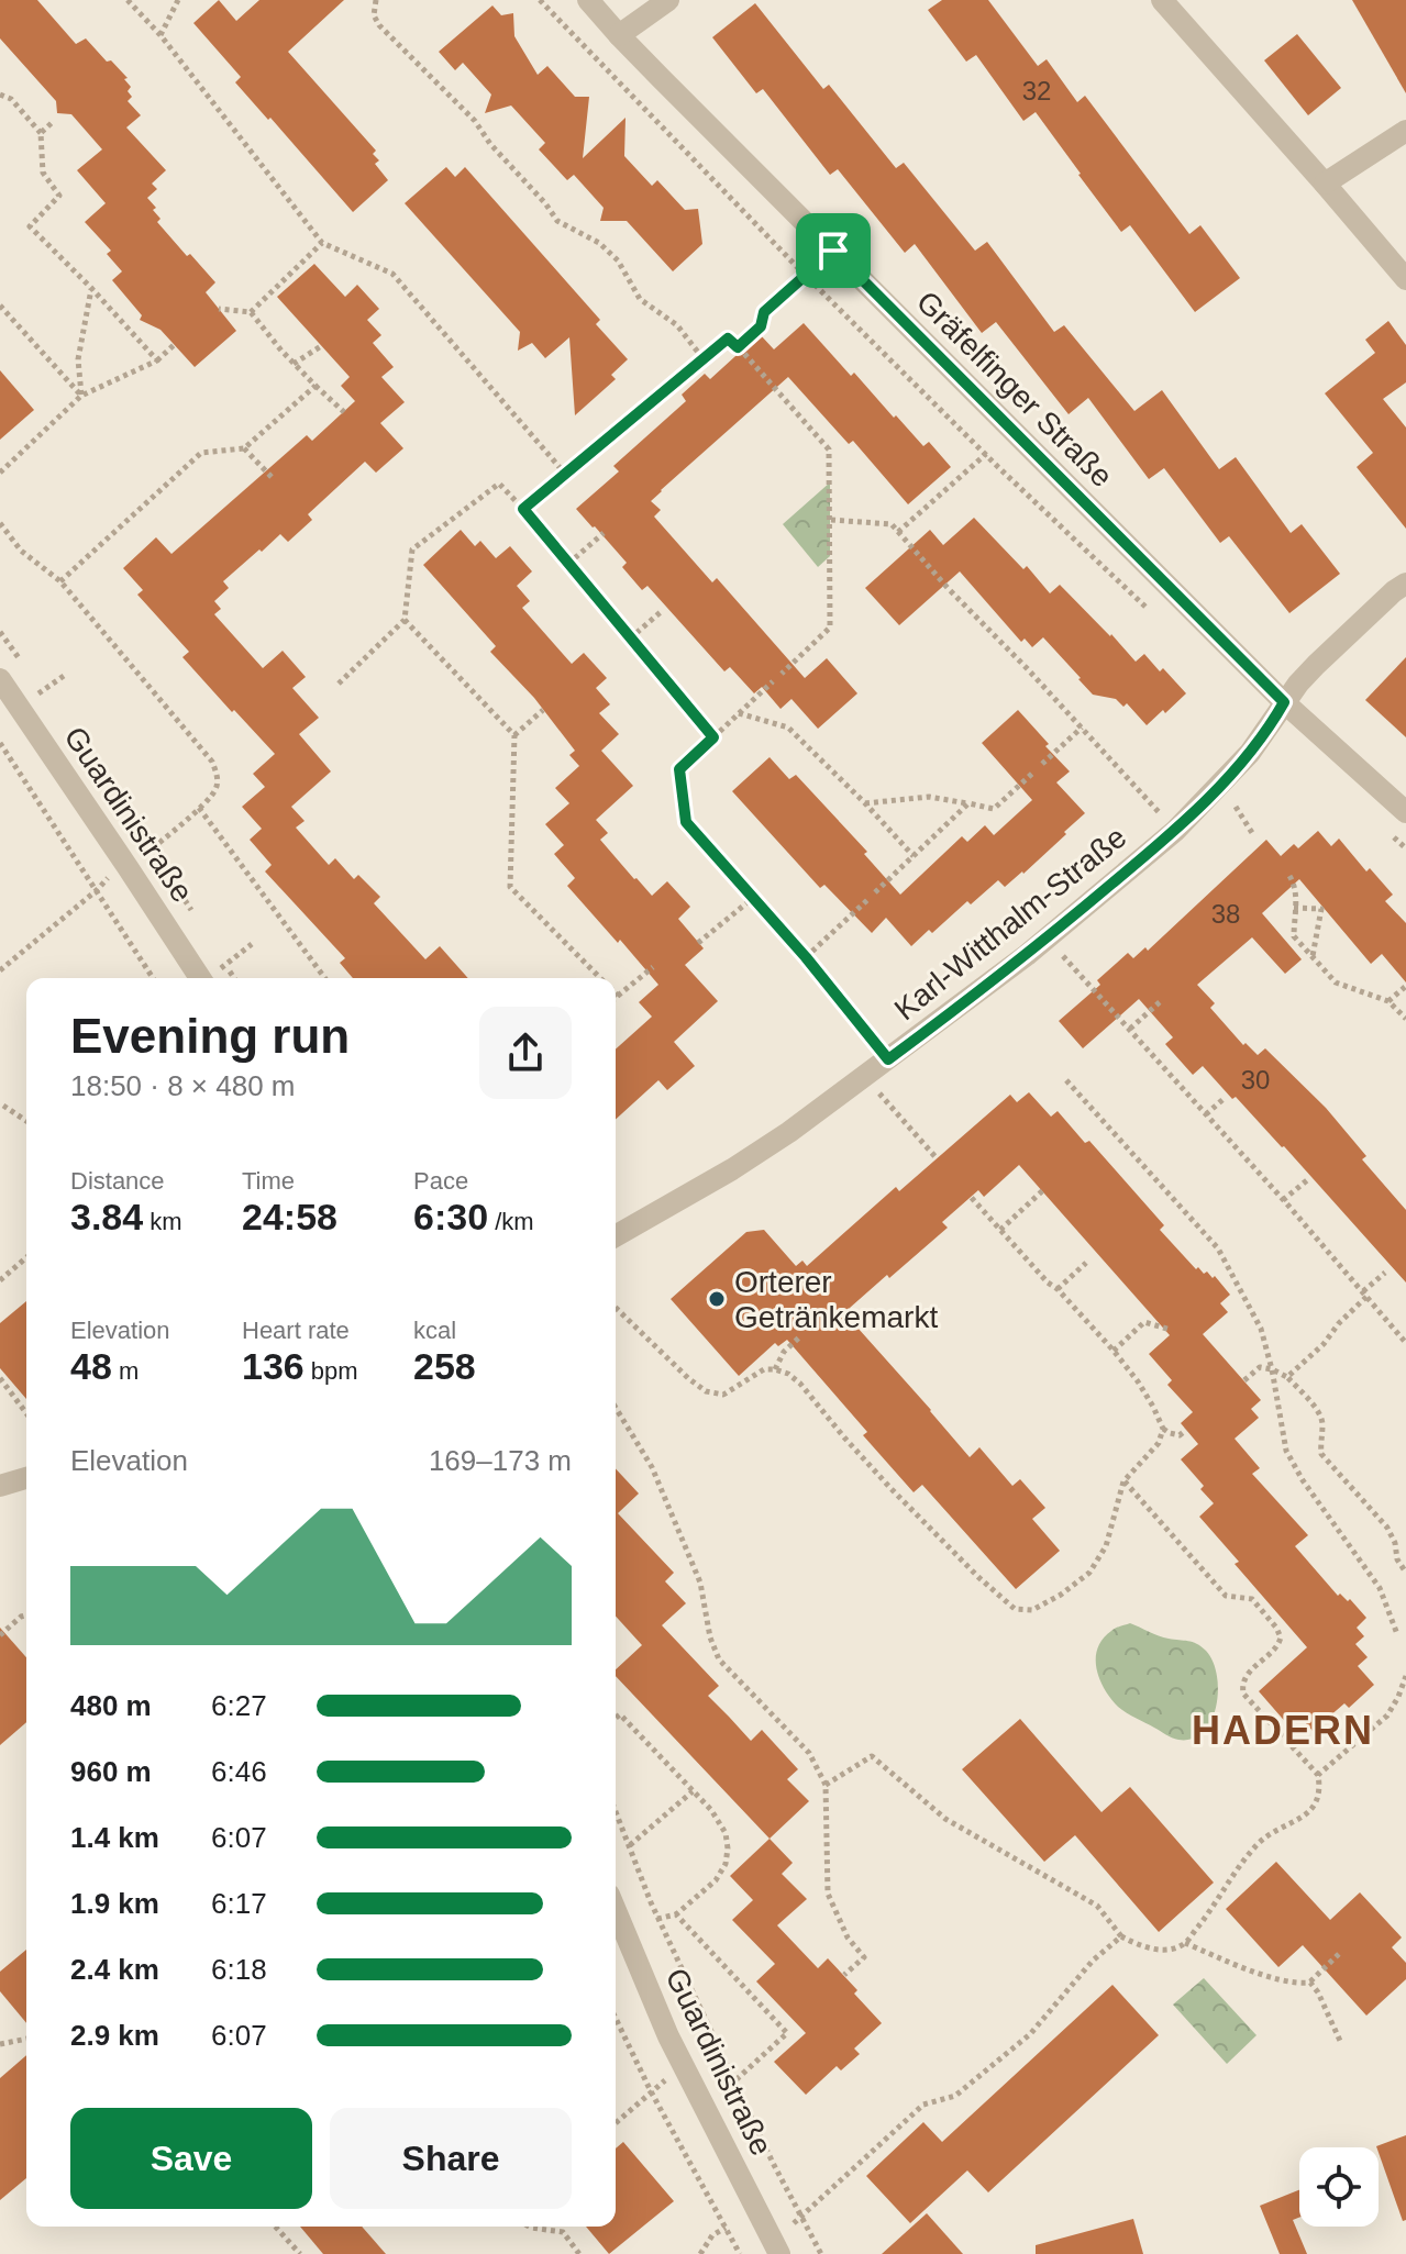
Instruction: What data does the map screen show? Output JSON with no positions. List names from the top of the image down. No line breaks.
{"streets":{"street":["Gräfelfinger Straße","Guardinistraße","Karl-Witthalm-Straße"]},"crossings":[["Gräfelfinger Straße","Karl-Witthalm-Straße"]],"districts":["HADERN"],"places":["Orterer Getränkemarkt"],"house_numbers":["32","38","30"],"page":{"heading":["Evening run","18:50 · 8 × 480 m"],"stats":[["Distance","3.84 km"],["Time","24:58"],["Pace","6:30 /km"],["Elevation","48 m"],["Heart rate","136 bpm"],["kcal","258"]],"chart":["Elevation","169–173 m"],"list":[{"name":"480 m","note":"6:27"},{"name":"960 m","note":"6:46"},{"name":"1.4 km","note":"6:07"},{"name":"1.9 km","note":"6:17"},{"name":"2.4 km","note":"6:18"},{"name":"2.9 km","note":"6:07"}],"buttons":["Save","Share"]}}
